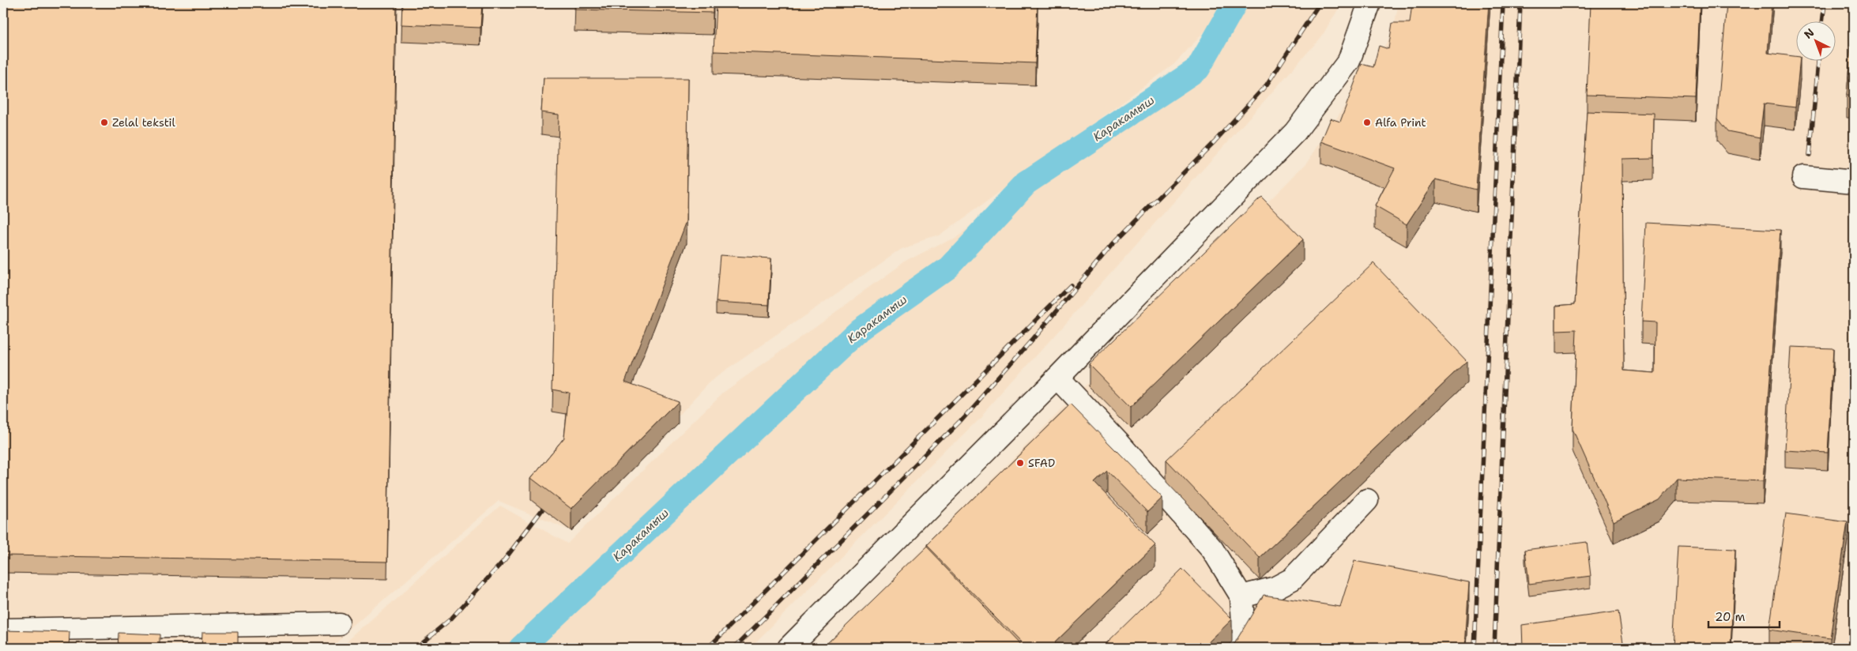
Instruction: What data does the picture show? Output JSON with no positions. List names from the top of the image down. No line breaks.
{"water":["Каракамыш"],"places":["Zelal tekstil","Alfa Print","SFAD"],"scale_bar":"20 m","north":"top left"}
